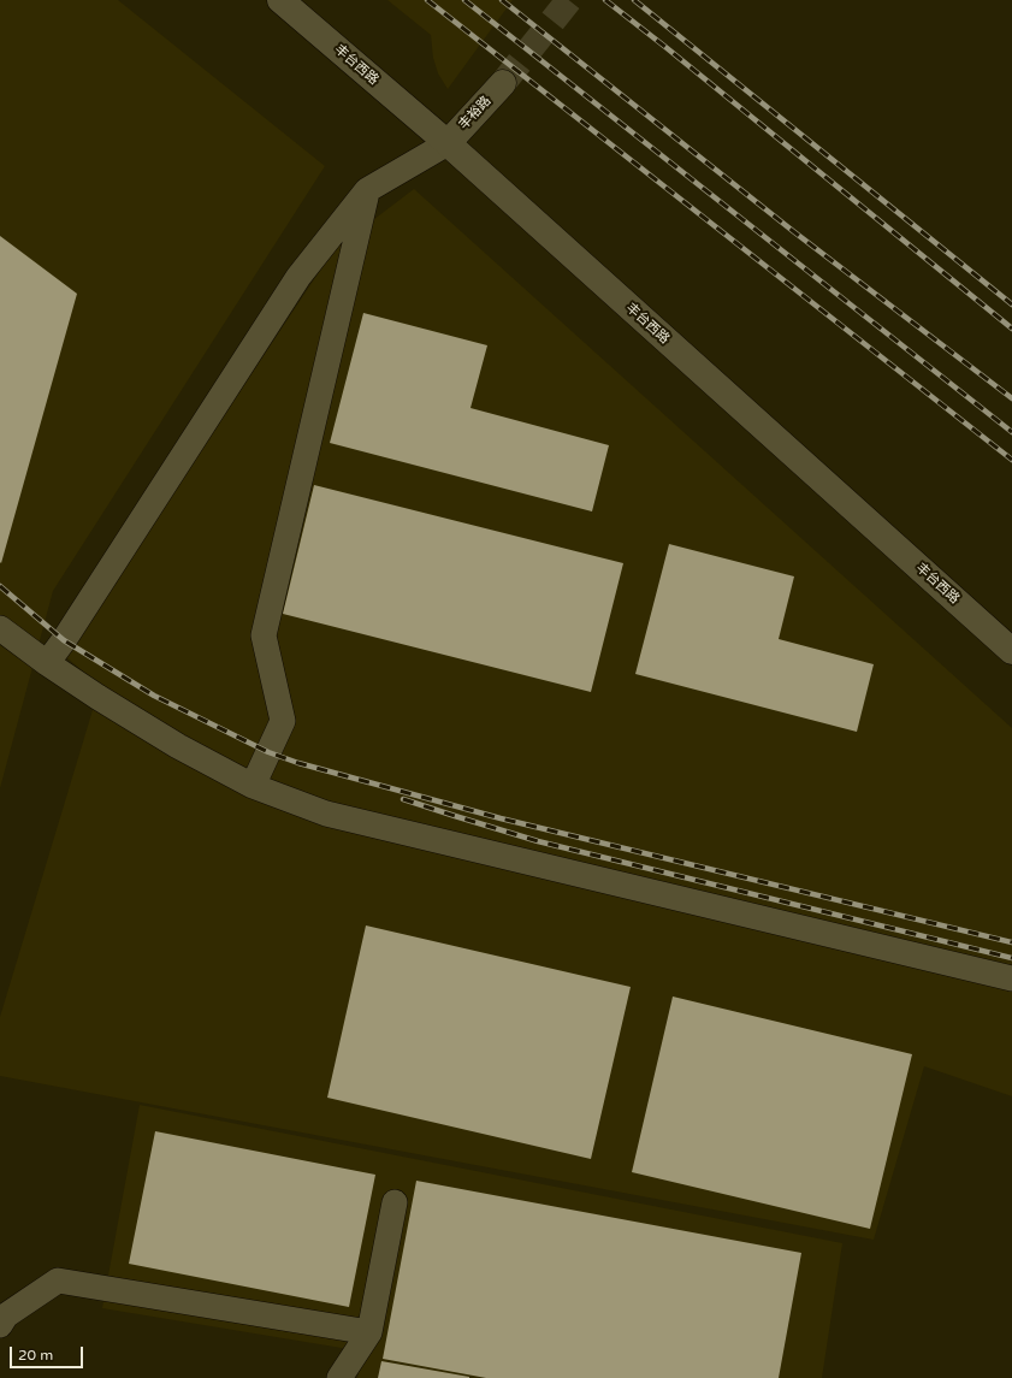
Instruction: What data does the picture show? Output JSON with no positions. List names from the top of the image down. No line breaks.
{"streets":{"main road":["丰台西路","丰裕路"]},"crossings":[["丰台西路","丰裕路"]],"scale_bar":"20 m"}
